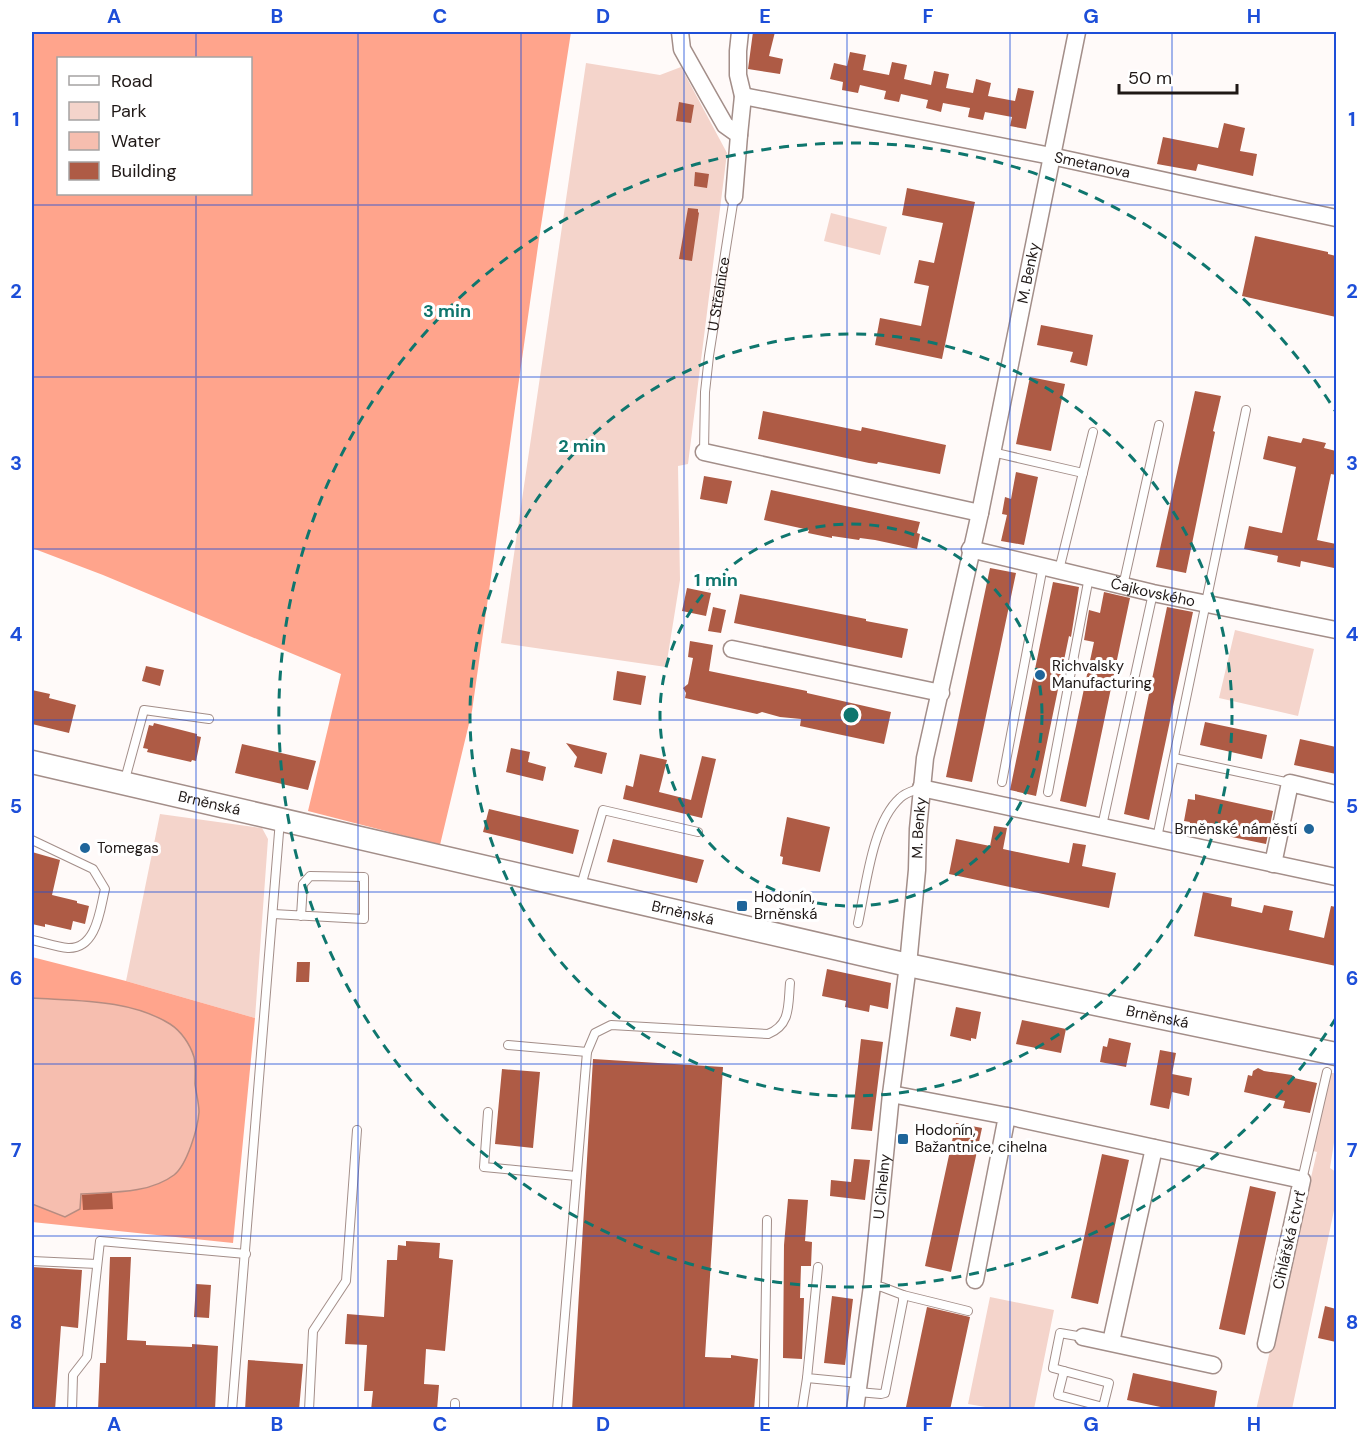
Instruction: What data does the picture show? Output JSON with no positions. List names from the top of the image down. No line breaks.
{"streets":{"main road":["Brněnská"],"street":["Smetanova","M. Benky","U Střelnice","Čajkovského","U Cihelny","Cihlářská čtvrť"]},"crossings":[["Smetanova","M. Benky"],["Smetanova","U Střelnice"],["M. Benky","Čajkovského"],["M. Benky","Brněnská"],["M. Benky","U Cihelny"],["Brněnská","U Cihelny"],["U Cihelny","Cihlářská čtvrť"]],"places":{"other":["Richvalsky Manufacturing","Brněnské náměstí","Tomegas"],"transit":["Hodonín, Brněnská","Hodonín, Bažantnice, cihelna"]},"legend":["Road","Park","Water","Building"],"scale_bar":"50 m","grid":{"columns":["A","B","C","D","E","F","G","H"],"rows":["1","2","3","4","5","6","7","8"]},"rings":["3 min","2 min","1 min"]}
